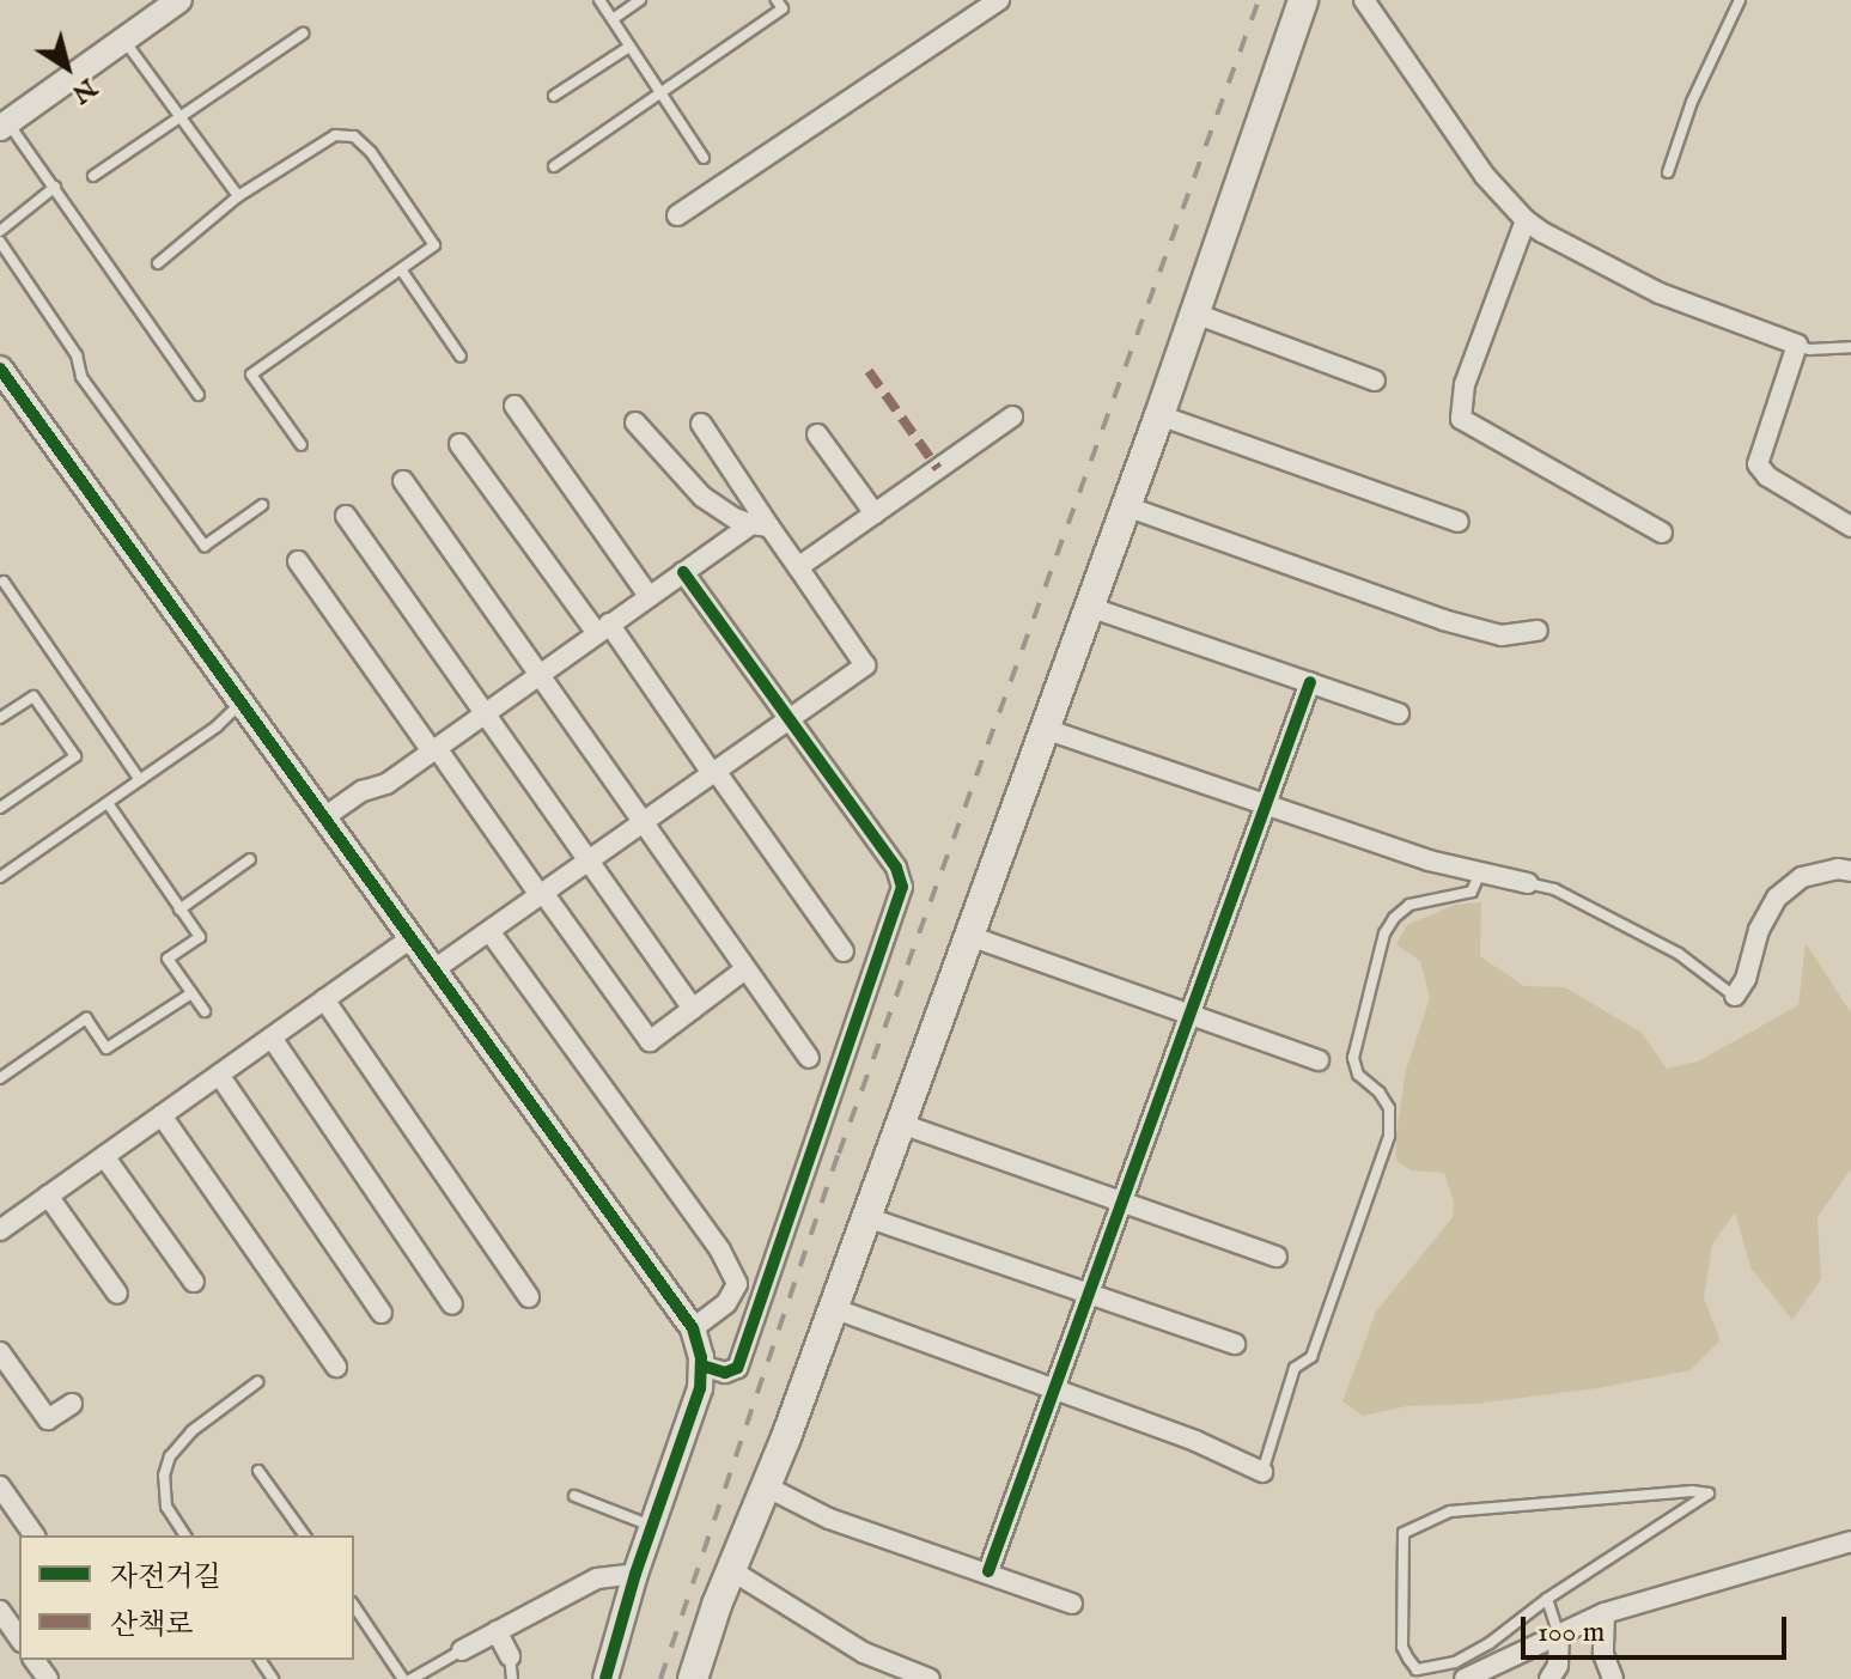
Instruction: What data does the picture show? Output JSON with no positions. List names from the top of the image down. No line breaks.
{"legend":["자전거길","산책로"],"scale_bar":"100 m","north":"bottom right"}
